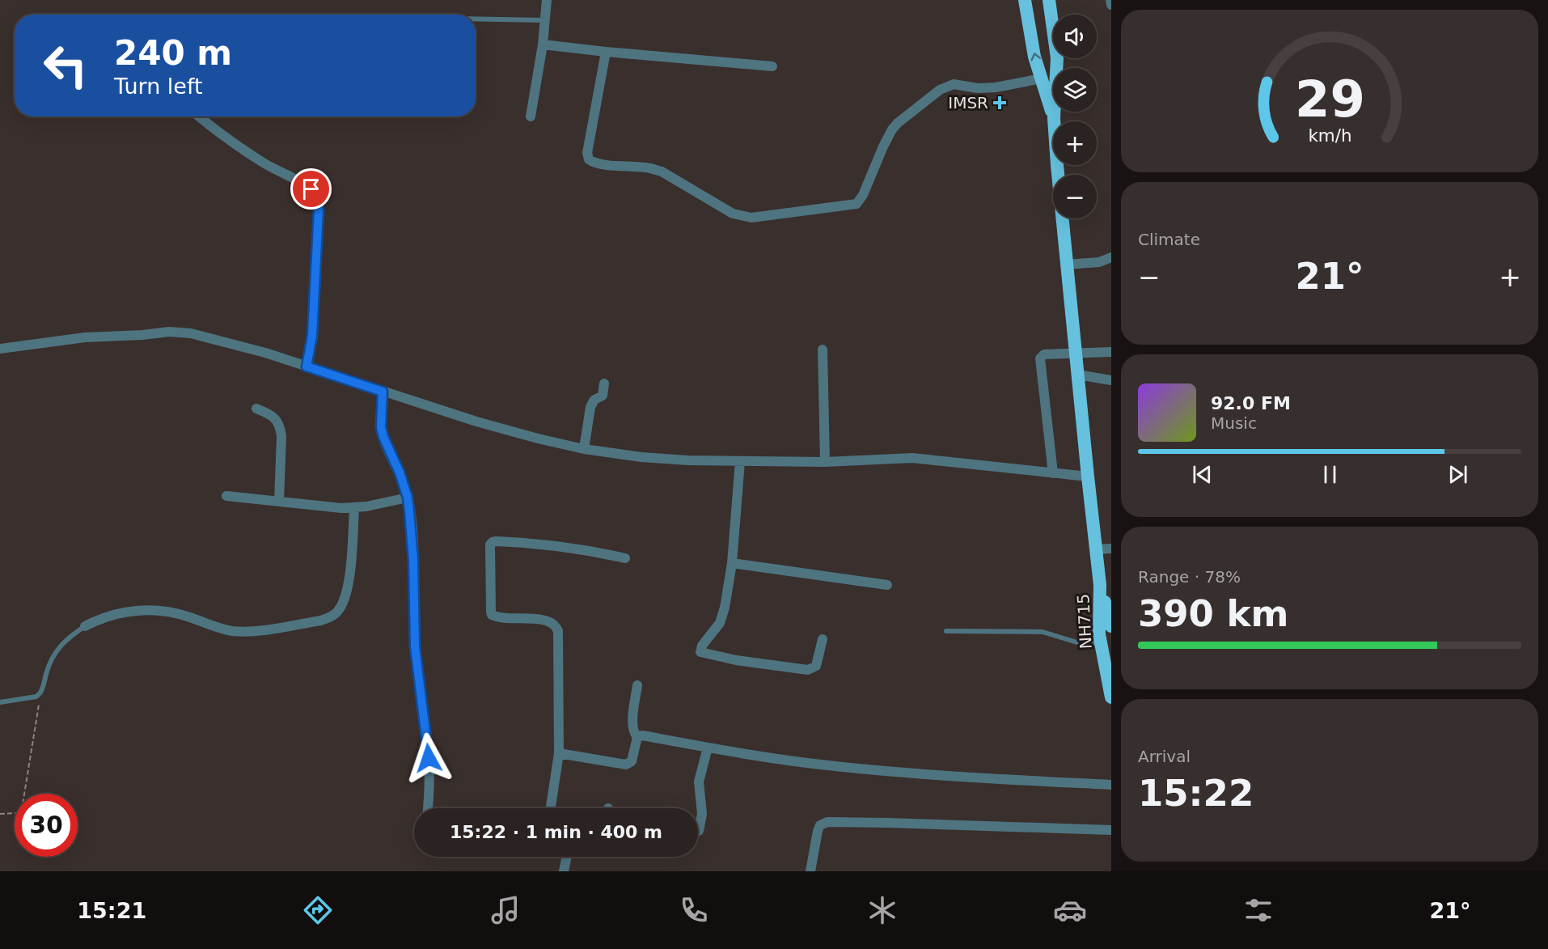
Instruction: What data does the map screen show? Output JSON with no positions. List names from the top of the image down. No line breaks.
{"streets":{"highway":["NH715"]},"places":{"health":["IMSR"]},"page":{"map_buttons":["+","−"],"turn":["240 m","Turn left"],"tile":["Climate",["Range · 78%","390 km"],["Arrival","15:22"]],"heat":["−","21°","+"],"song":["92.0 FM","Music"],"limit":"30","trip":"15:22 · 1 min · 400 m","tabs":["15:21","21°"],"gauge":["29","km/h"]}}
